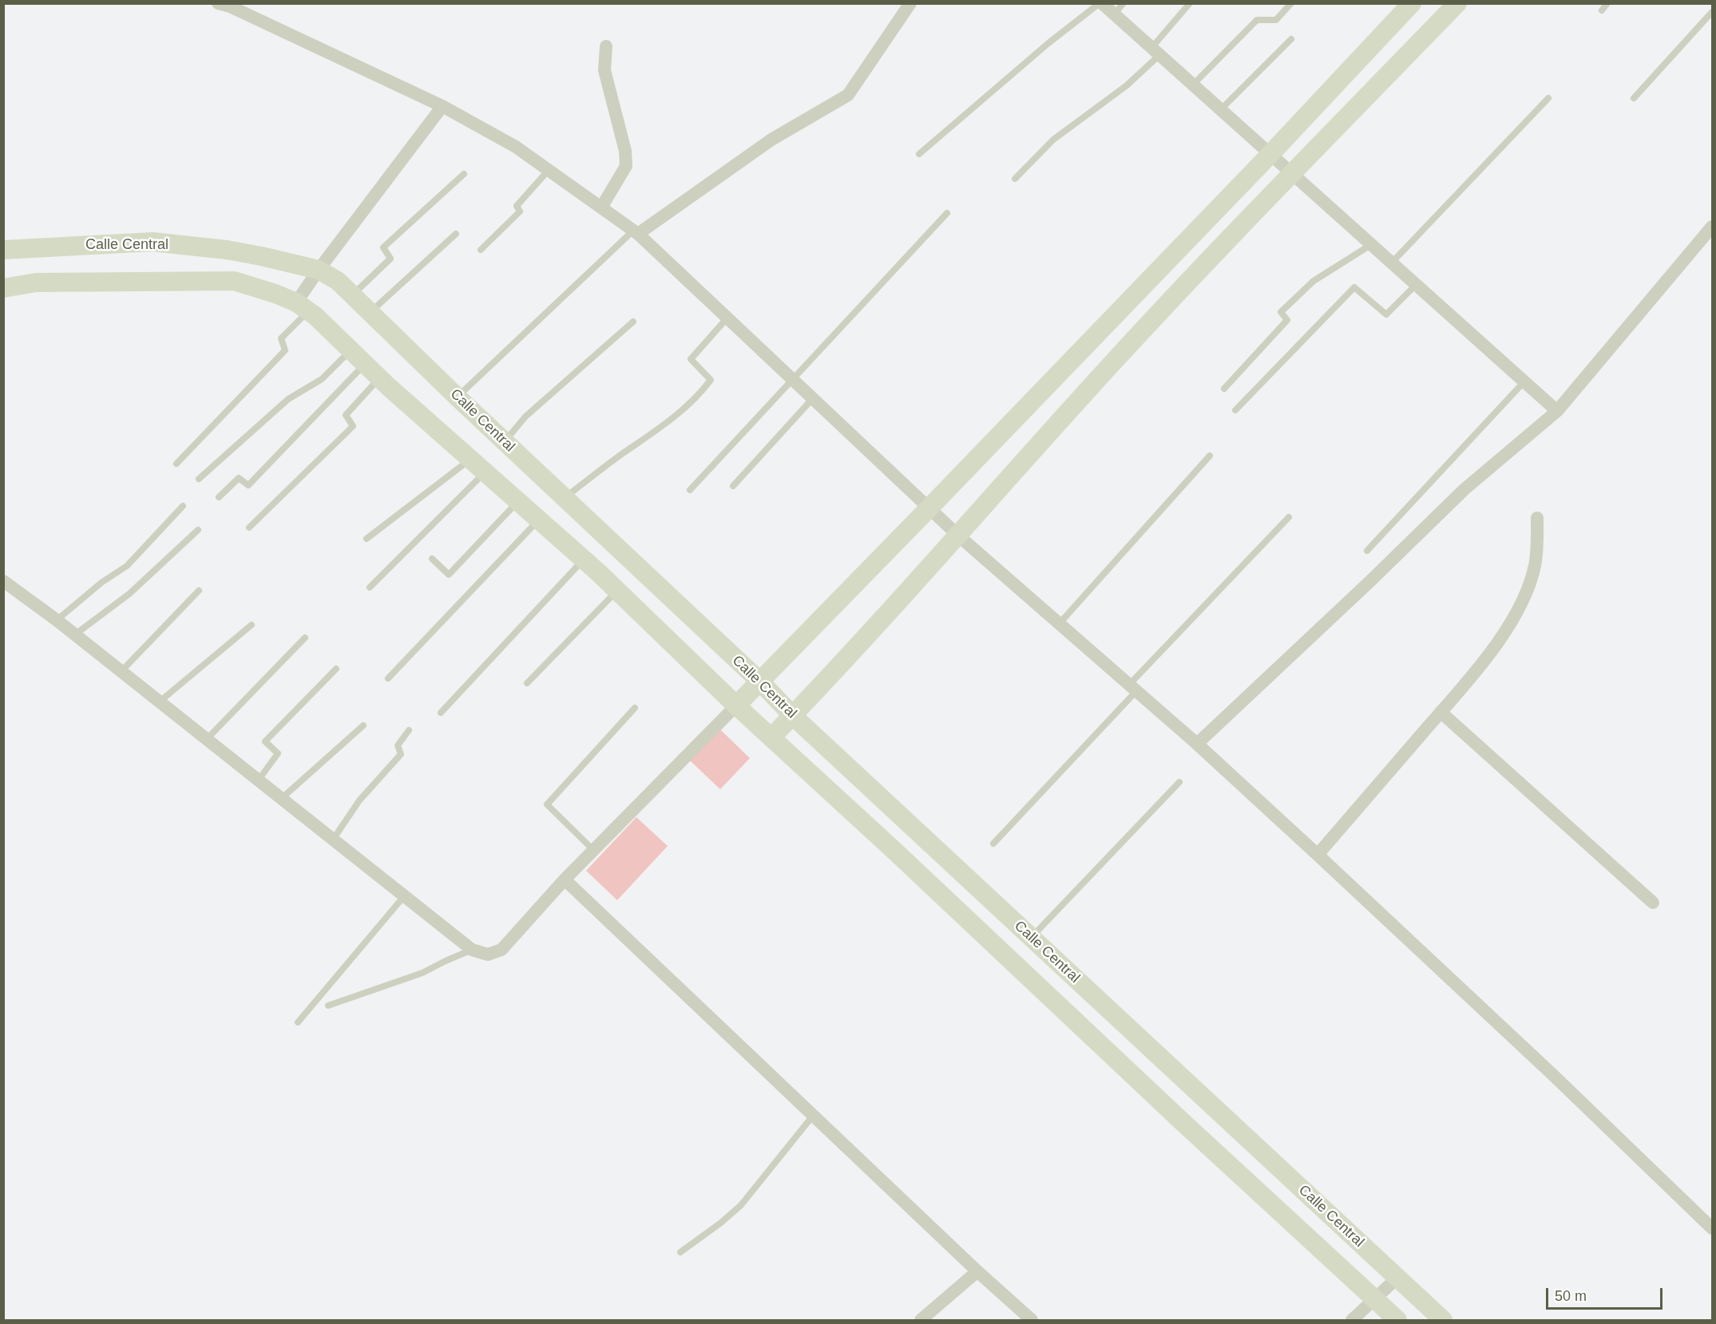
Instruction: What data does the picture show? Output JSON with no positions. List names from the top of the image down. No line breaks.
{"streets":{"street":["Calle Central"]},"scale_bar":"50 m"}
